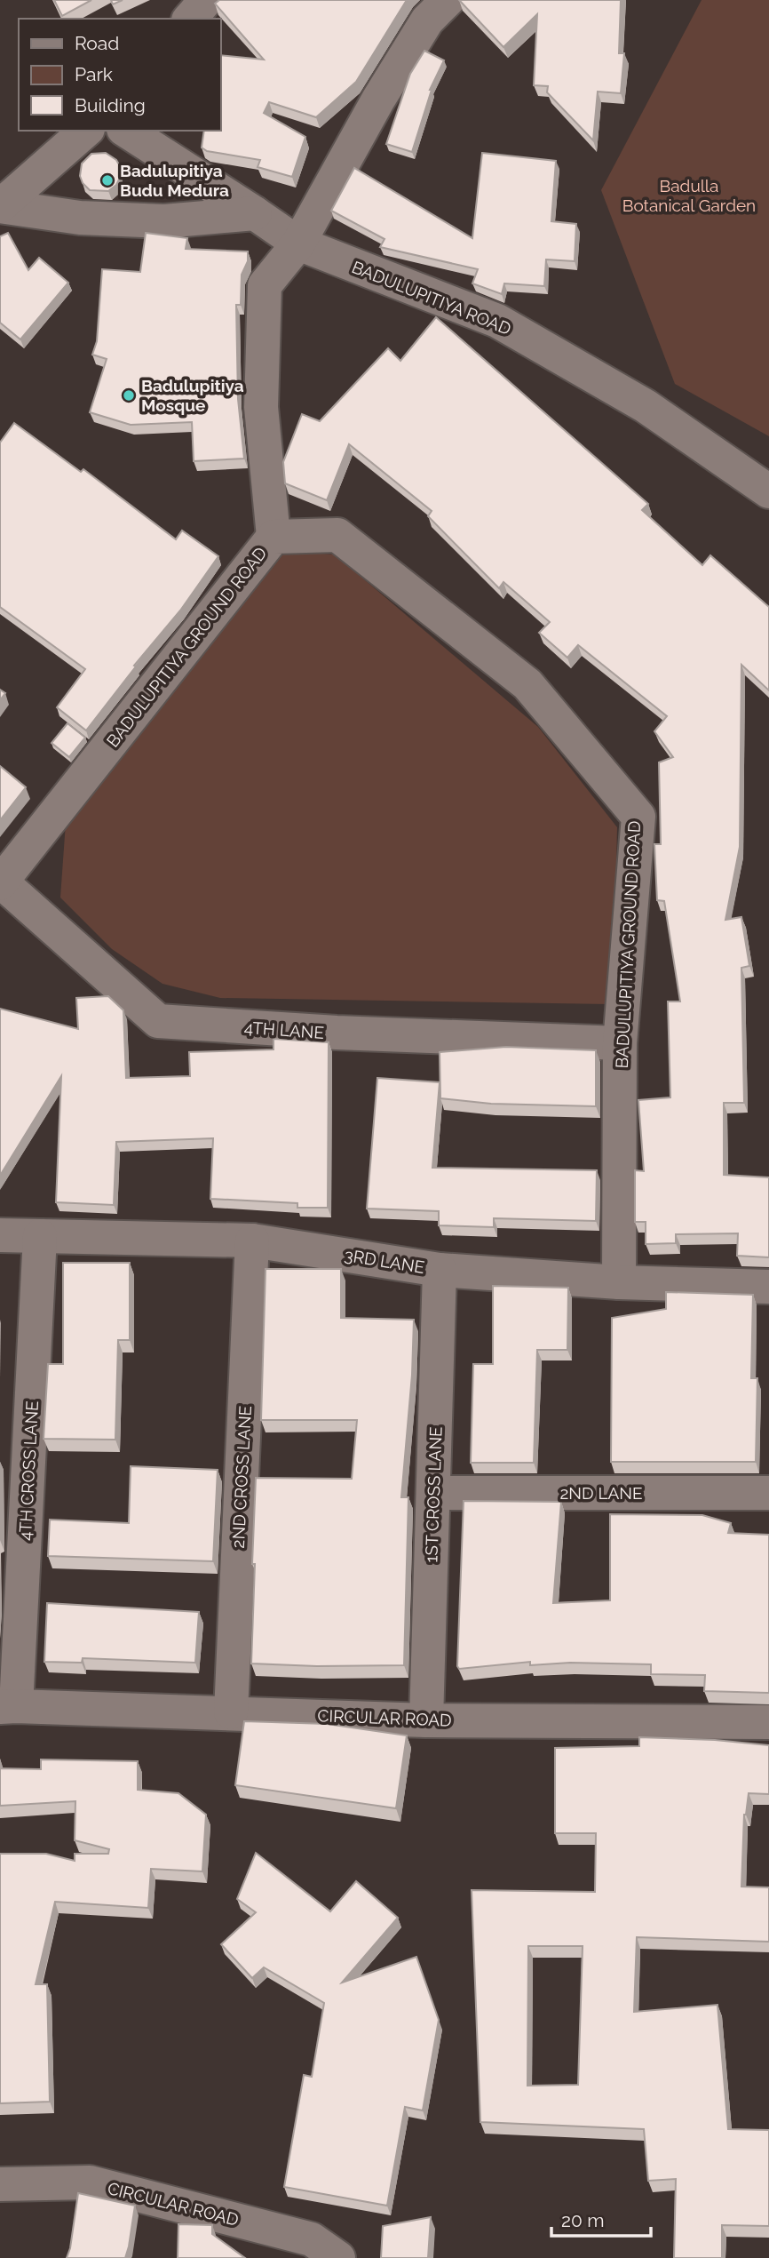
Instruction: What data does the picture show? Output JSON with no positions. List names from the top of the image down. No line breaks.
{"streets":{"street":["BADULUPITIYA ROAD","BADULUPITIYA GROUND ROAD","4TH LANE","3RD LANE","4TH CROSS LANE","2ND CROSS LANE","2ND LANE","1ST CROSS LANE","CIRCULAR ROAD"]},"crossings":[["BADULUPITIYA GROUND ROAD","4TH LANE"],["BADULUPITIYA GROUND ROAD","3RD LANE"],["3RD LANE","4TH CROSS LANE"],["3RD LANE","2ND CROSS LANE"],["3RD LANE","1ST CROSS LANE"],["4TH CROSS LANE","CIRCULAR ROAD"],["2ND CROSS LANE","CIRCULAR ROAD"],["2ND LANE","1ST CROSS LANE"],["1ST CROSS LANE","CIRCULAR ROAD"]],"parks":["Badulla Botanical Garden"],"places":["Badulupitiya Budu Medura","Badulupitiya Mosque"],"legend":["Road","Park","Building"],"scale_bar":"20 m"}
